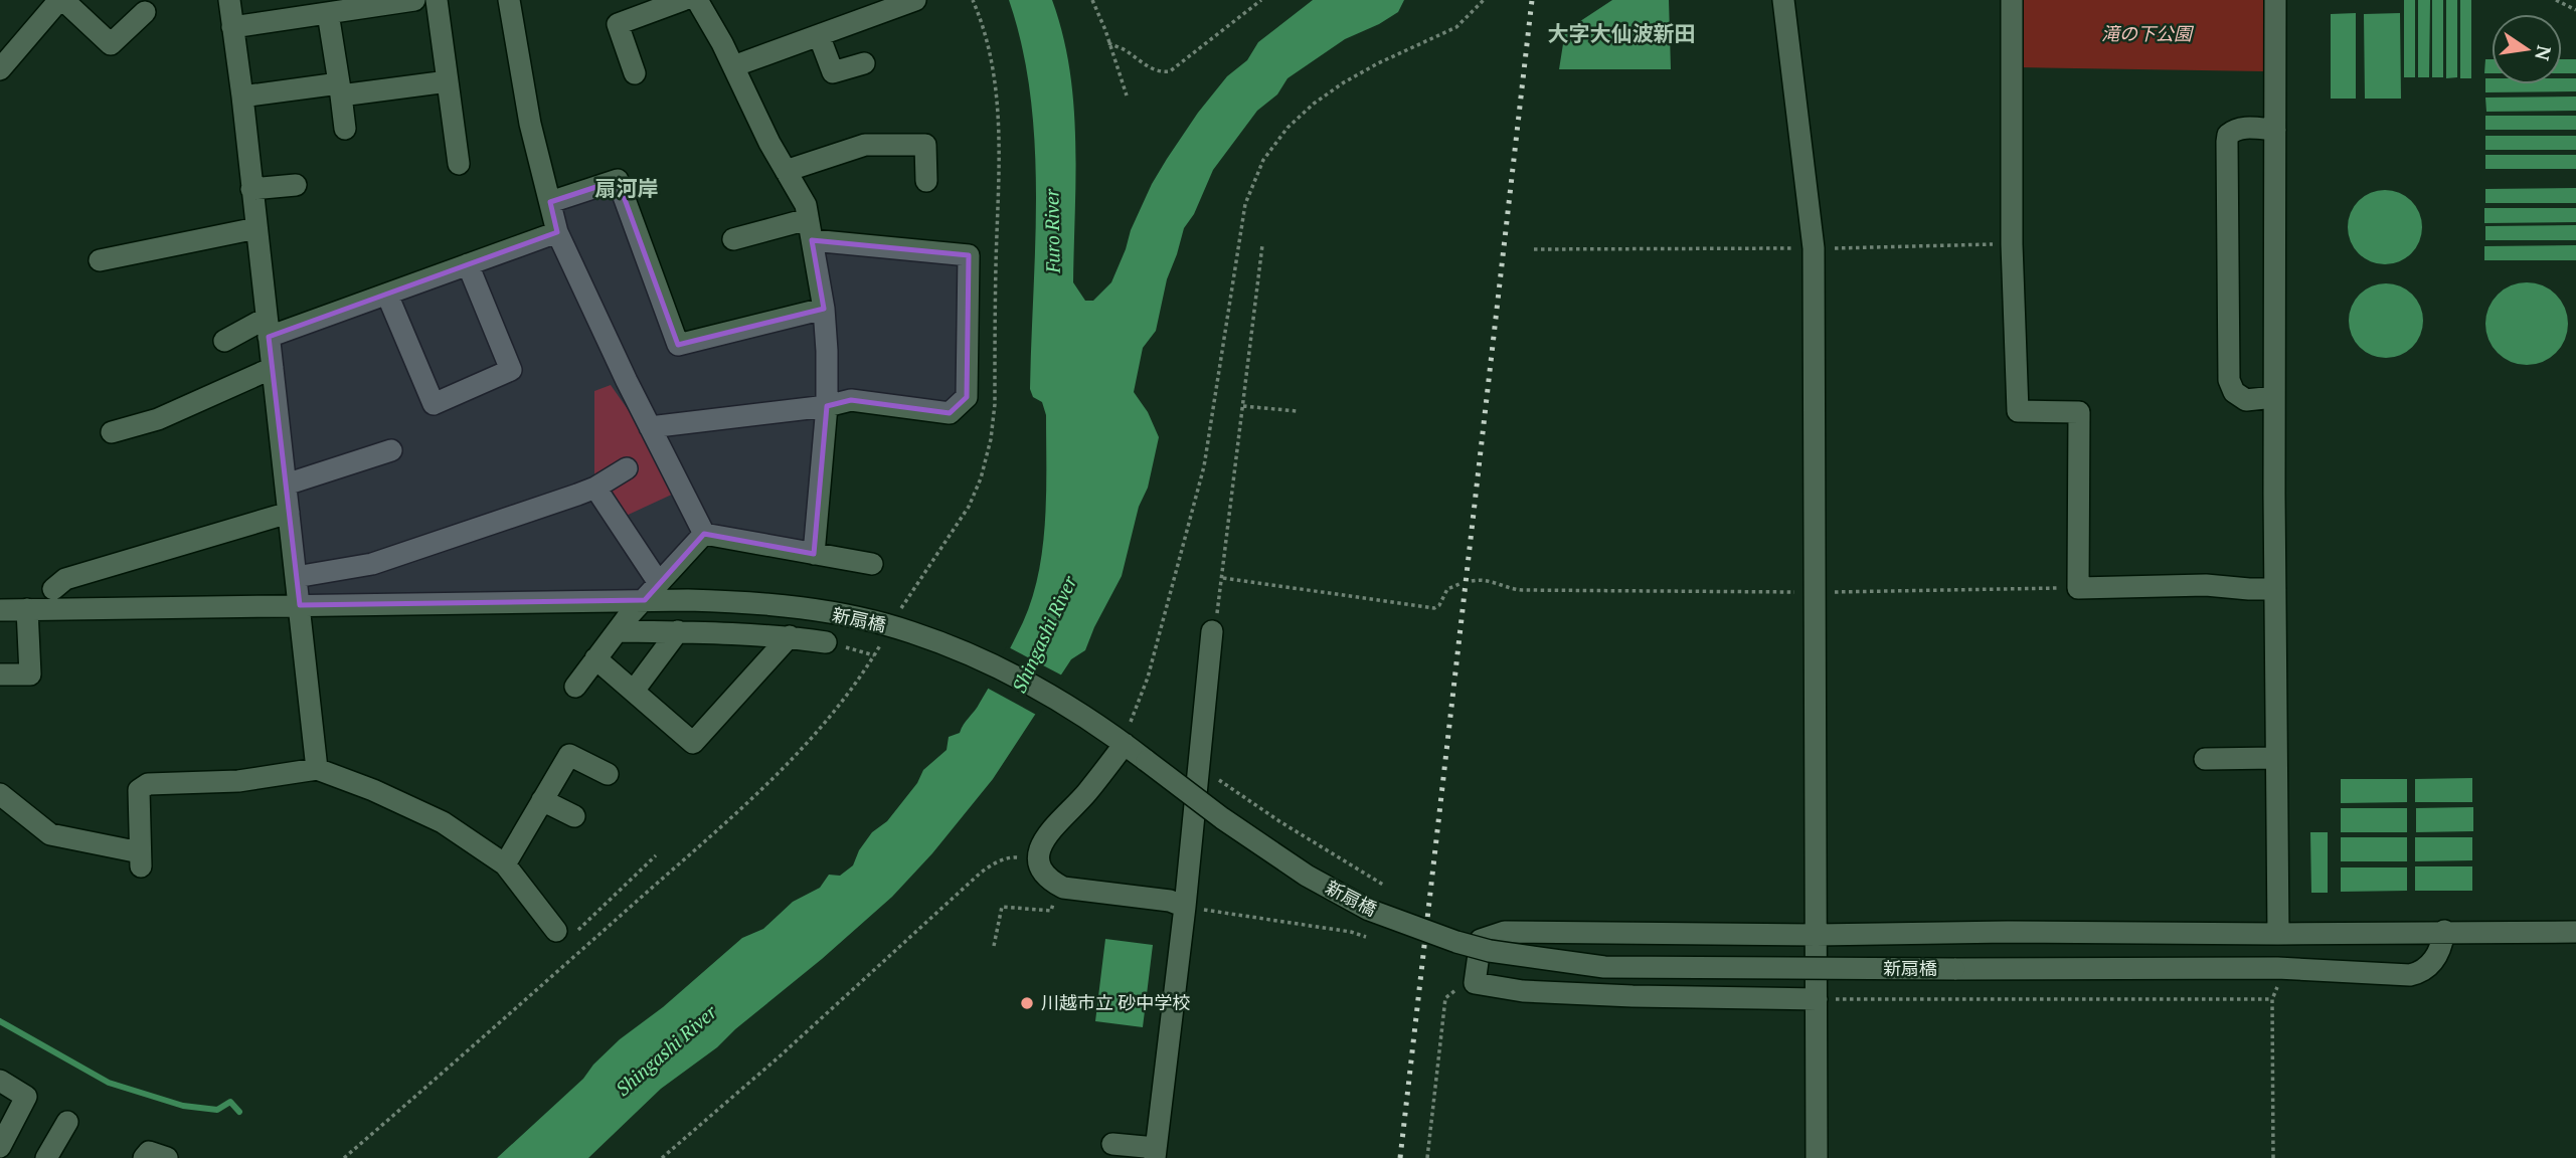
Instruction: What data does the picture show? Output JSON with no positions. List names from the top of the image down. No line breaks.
{"streets":{"street":["新扇橋"]},"districts":["大字大仙波新田","扇河岸"],"water":["Furo River","Shingashi River"],"parks":["滝の下公園"],"places":["川越市立 砂中学校"],"north":"right"}
